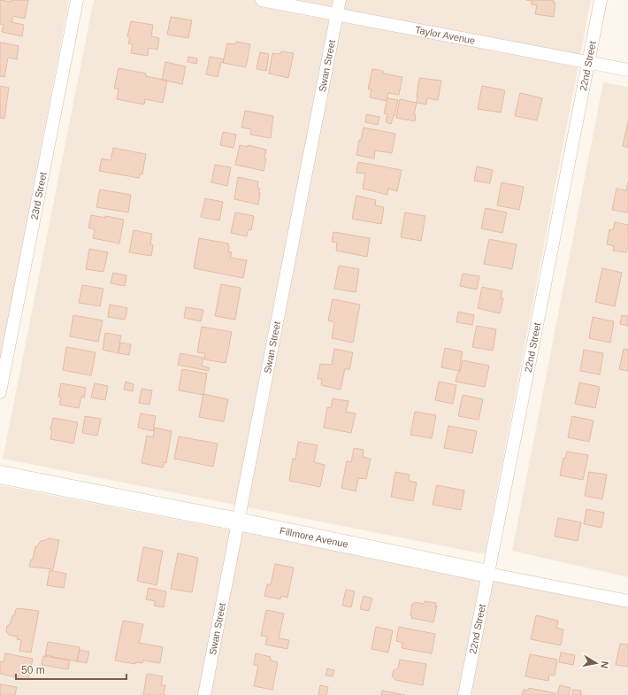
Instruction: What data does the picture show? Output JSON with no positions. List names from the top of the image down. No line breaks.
{"streets":{"street":["Taylor Avenue","Swan Street","22nd Street","23rd Street","Fillmore Avenue"]},"crossings":[["Taylor Avenue","Swan Street"],["Taylor Avenue","22nd Street"],["Swan Street","Fillmore Avenue"],["22nd Street","Fillmore Avenue"]],"scale_bar":"50 m","north":"right"}
